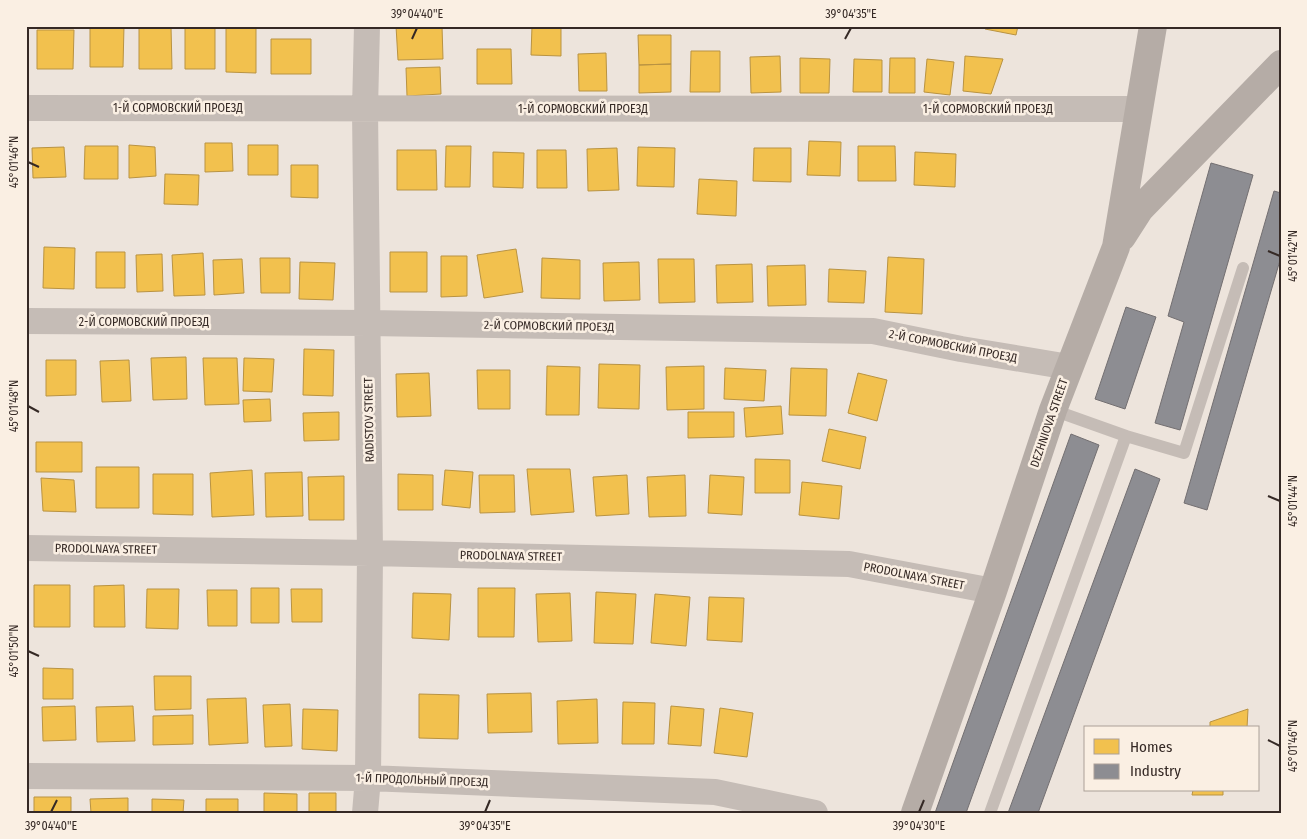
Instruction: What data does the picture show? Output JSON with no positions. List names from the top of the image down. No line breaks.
{"streets":{"street":["1-Й СОРМОВСКИЙ ПРОЕЗД","2-Й СОРМОВСКИЙ ПРОЕЗД","RADISTOV STREET","DEZHNIOVA STREET","PRODOLNAYA STREET","1-Й ПРОДОЛЬНЫЙ ПРОЕЗД"]},"crossings":[["1-Й СОРМОВСКИЙ ПРОЕЗД","RADISTOV STREET"],["1-Й СОРМОВСКИЙ ПРОЕЗД","DEZHNIOVA STREET"],["2-Й СОРМОВСКИЙ ПРОЕЗД","RADISTOV STREET"],["2-Й СОРМОВСКИЙ ПРОЕЗД","DEZHNIOVA STREET"],["RADISTOV STREET","PRODOLNAYA STREET"],["RADISTOV STREET","1-Й ПРОДОЛЬНЫЙ ПРОЕЗД"],["DEZHNIOVA STREET","PRODOLNAYA STREET"]],"legend":["Homes","Industry"],"coordinates":["39°04'40\"E","39°04'35\"E","45°01'46\"N","45°01'42\"N","45°01'48\"N","45°01'44\"N","45°01'50\"N","39°04'30\"E"]}
